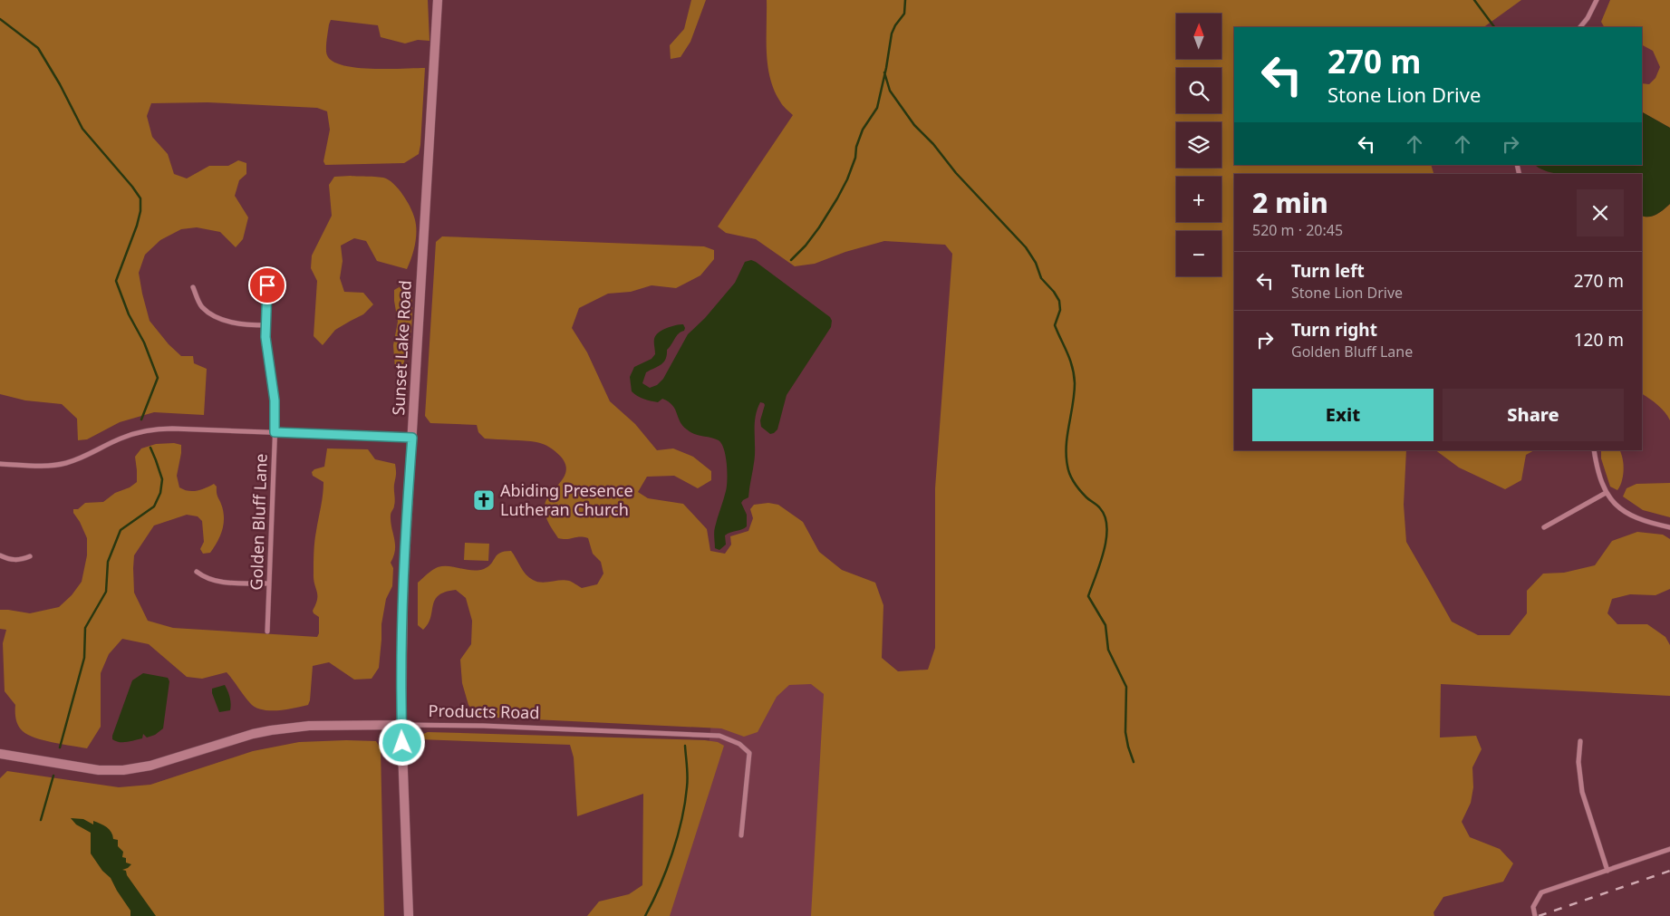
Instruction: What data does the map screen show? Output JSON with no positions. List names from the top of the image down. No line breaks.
{"streets":{"main road":["Sunset Lake Road","Products Road"],"street":["Golden Bluff Lane"]},"crossings":[["Sunset Lake Road","Products Road"]],"places":{"church":["Abiding Presence Lutheran Church"]},"north":"top","page":{"map_buttons":["+","−"],"turn":["270 m","Stone Lion Drive"],"heading":["2 min","520 m · 20:45"],"list":[{"name":"Turn left","note":"Stone Lion Drive","value":"270 m"},{"name":"Turn right","note":"Golden Bluff Lane","value":"120 m"}],"buttons":["Exit","Share"]}}
